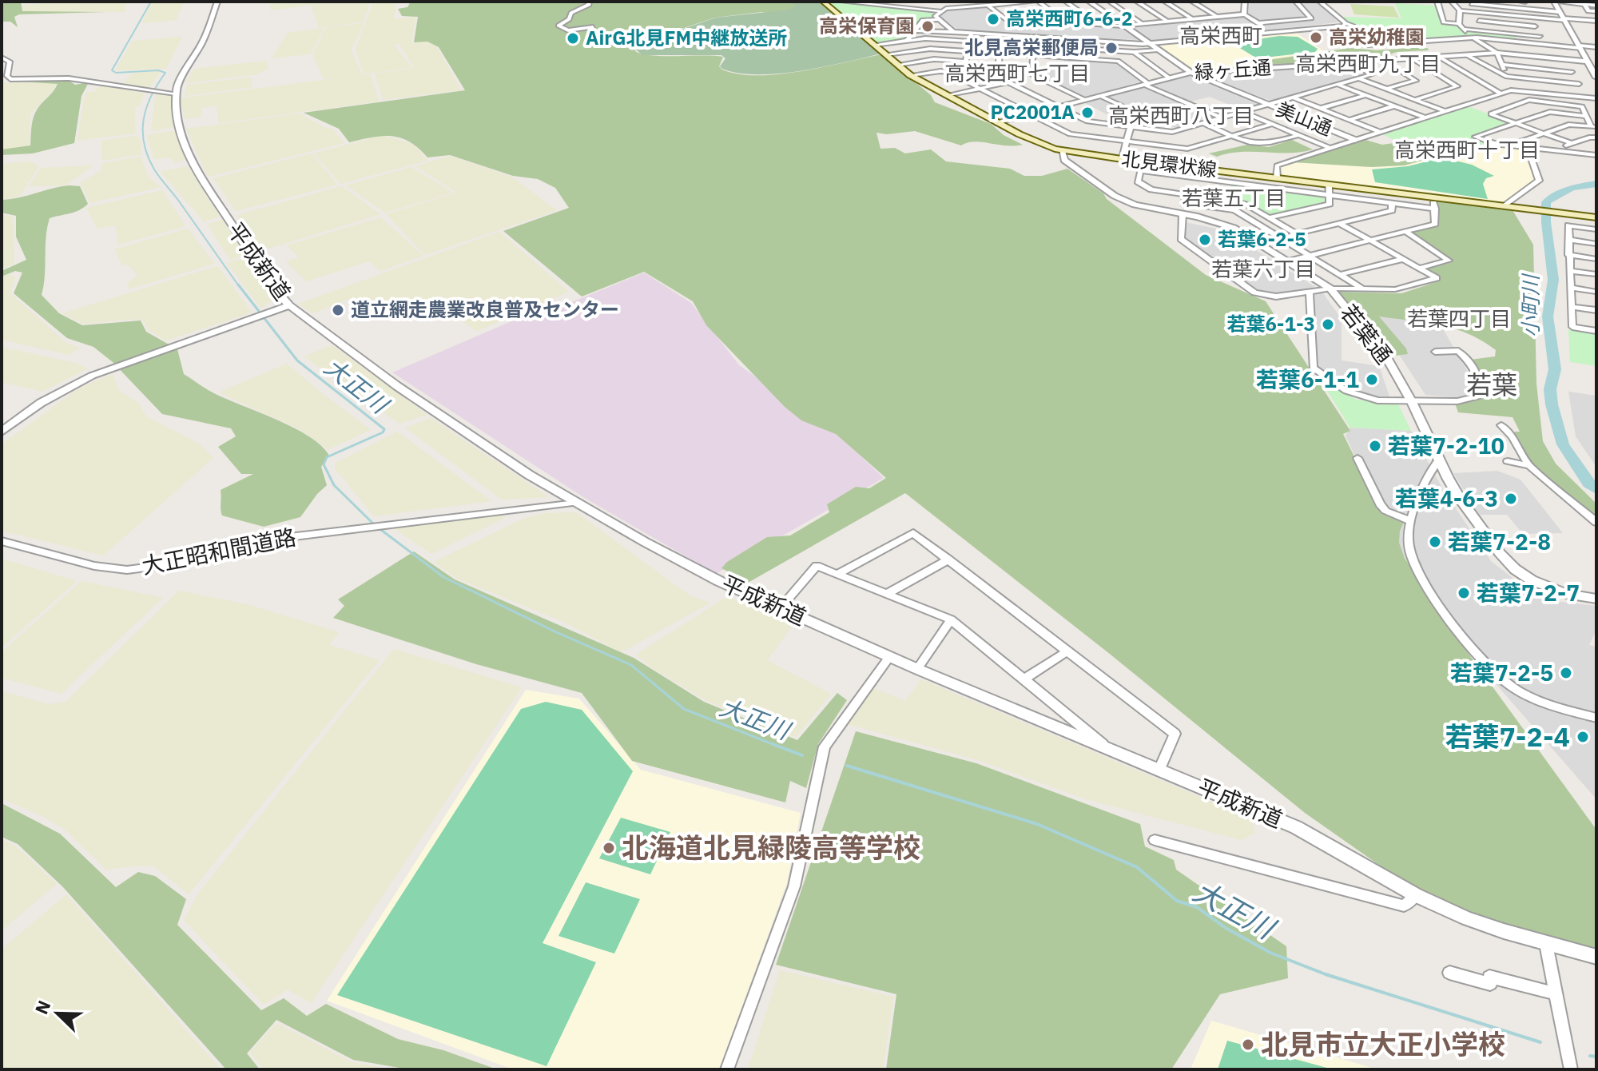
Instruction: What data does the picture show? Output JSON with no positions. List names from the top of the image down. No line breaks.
{"streets":{"main road":["北見環状線"],"street":["緑ヶ丘通","美山通","平成新道","若葉通","大正昭和間道路"]},"crossings":[["緑ヶ丘通","美山通"],["緑ヶ丘通","北見環状線"],["北見環状線","若葉通"],["平成新道","大正昭和間道路"]],"districts":["高栄西町","高栄西町九丁目","高栄西町七丁目","高栄西町八丁目","高栄西町十丁目","若葉五丁目","若葉六丁目","若葉四丁目","若葉"],"water":["小町川","大正川"],"places":["高栄西町6-6-2","高栄保育園","高栄幼稚園","AirG北見FM中継放送所","北見高栄郵便局","PC2001A","若葉6-2-5","道立網走農業改良普及センター","若葉6-1-3","若葉6-1-1","若葉7-2-10","若葉4-6-3","若葉7-2-8","若葉7-2-7","若葉7-2-5","若葉7-2-4","北海道北見緑陵高等学校","北見市立大正小学校"],"north":"top left"}
